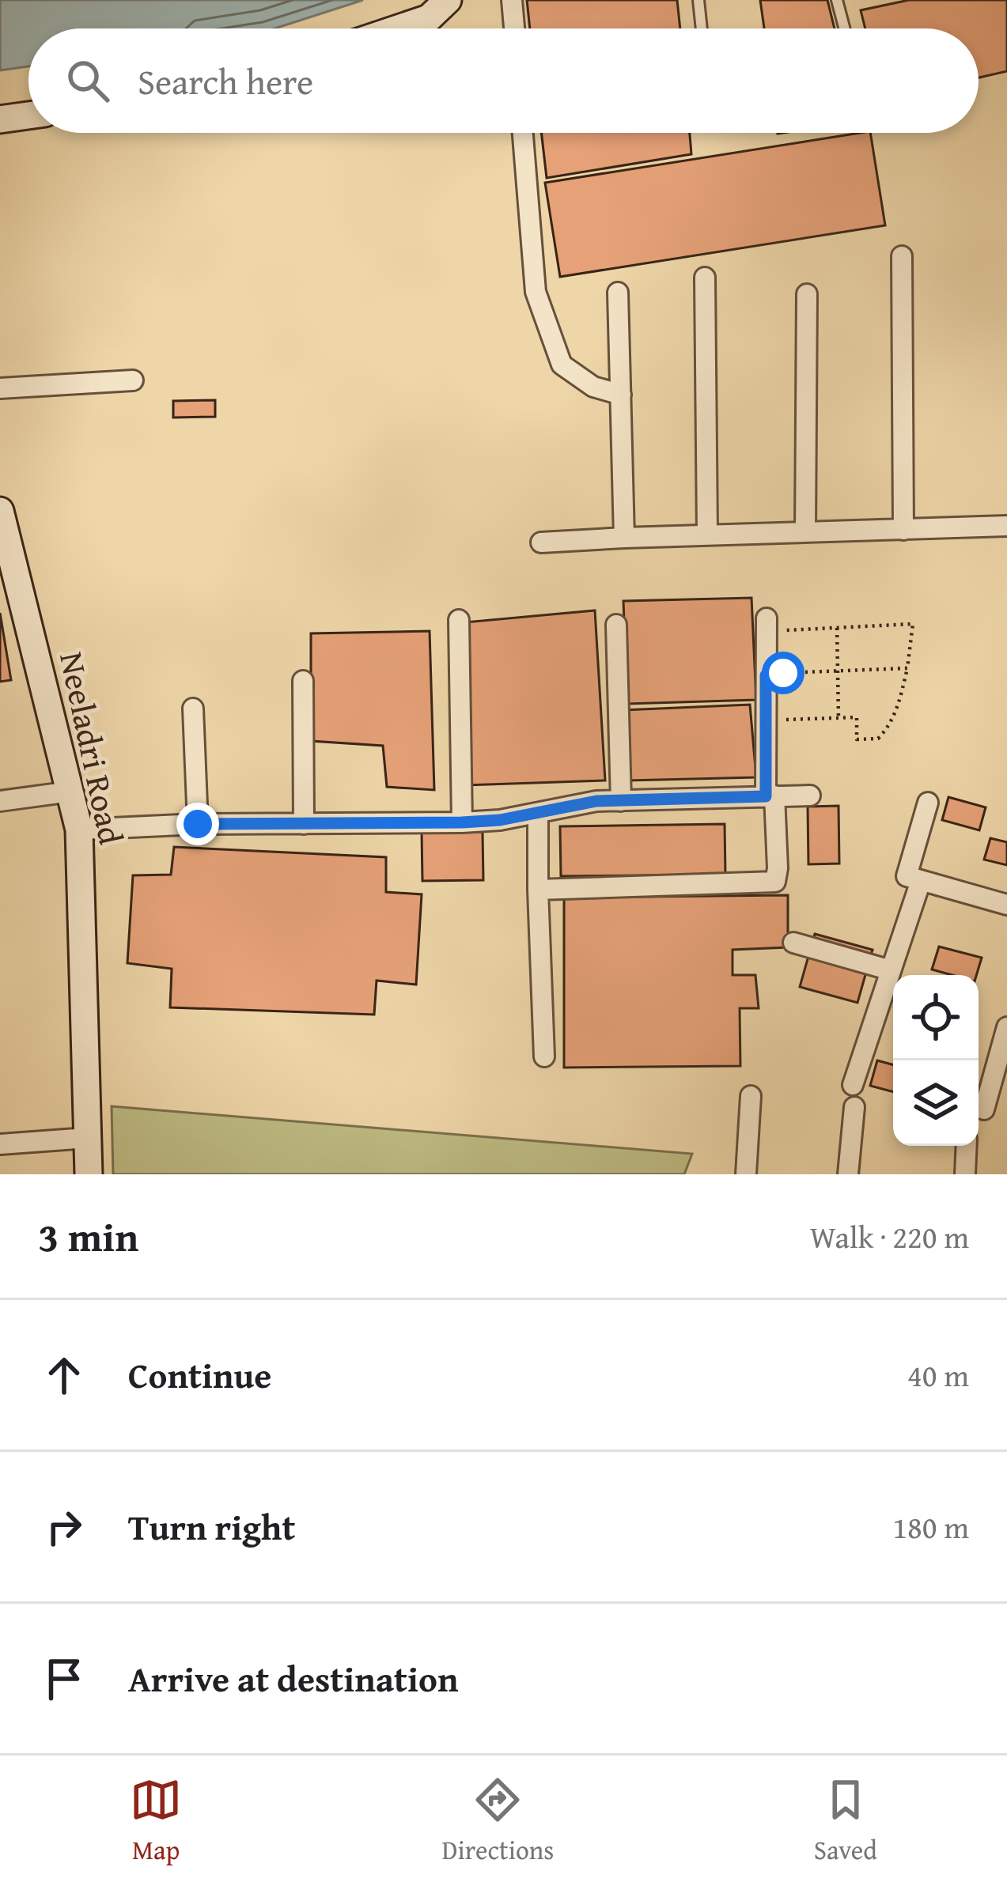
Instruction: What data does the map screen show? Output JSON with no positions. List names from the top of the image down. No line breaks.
{"streets":{"street":["Neeladri Road"]},"page":{"search":"Search here","heading":["3 min","Walk · 220 m"],"list":[["Continue","40 m"],["Turn right","180 m"],"Arrive at destination"],"nav":["Map","Directions","Saved"]}}
